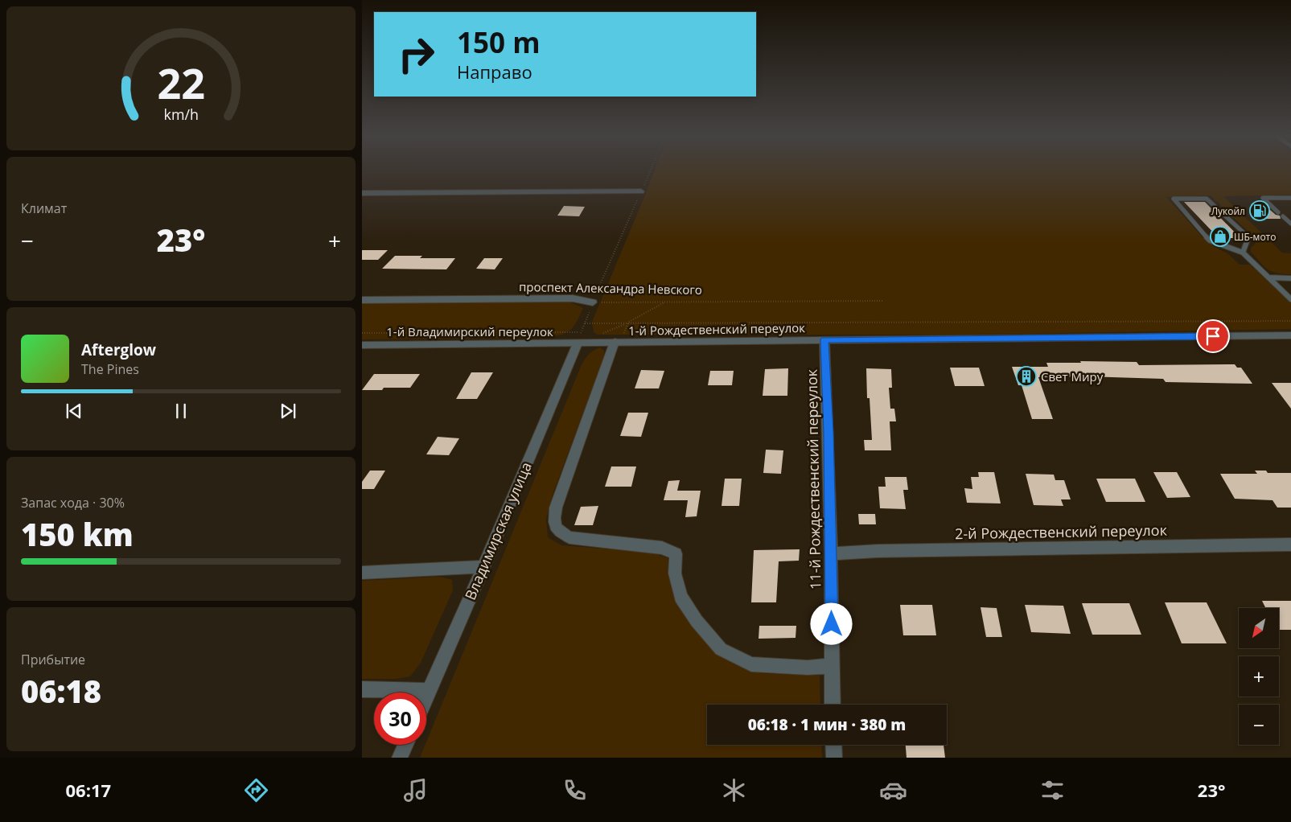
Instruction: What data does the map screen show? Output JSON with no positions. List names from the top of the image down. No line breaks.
{"streets":{"street":["проспект Александра Невского","1-й Рождественский переулок","1-й Владимирский переулок","11-й Рождественский переулок","Владимирская улица","2-й Рождественский переулок"]},"crossings":[["1-й Рождественский переулок","1-й Владимирский переулок"],["1-й Рождественский переулок","11-й Рождественский переулок"],["1-й Рождественский переулок","Владимирская улица"],["1-й Владимирский переулок","Владимирская улица"],["11-й Рождественский переулок","2-й Рождественский переулок"]],"places":{"fuel station":["Лукойл"],"shop":["ШБ-мото"],"building":["Свет Миру"]},"north":"bottom left","page":{"turn":["150 m","Направо"],"tile":["Климат",["Запас хода · 30%","150 km"],["Прибытие","06:18"]],"heat":["−","23°","+"],"song":["Afterglow","The Pines"],"map_buttons":["+","−"],"limit":"30","trip":"06:18 · 1 мин · 380 m","tabs":["06:17","23°"],"gauge":["22","km/h"]}}
